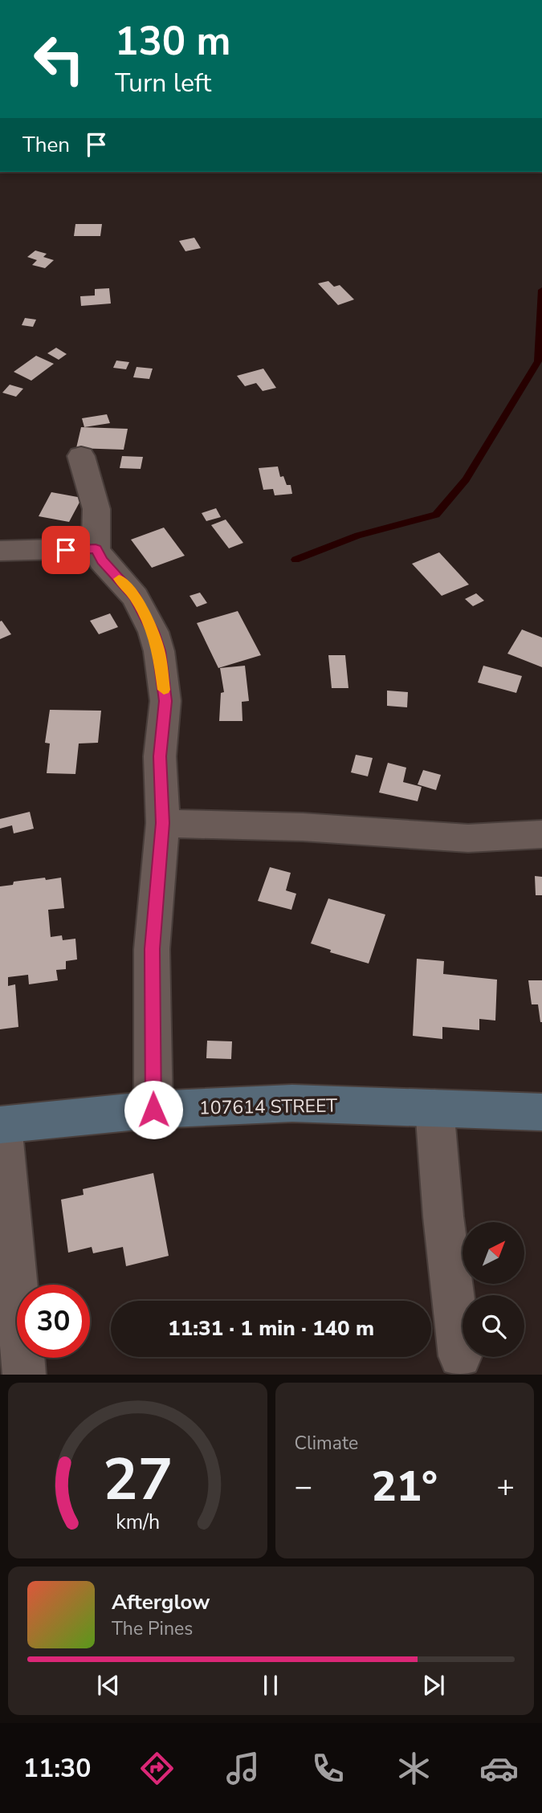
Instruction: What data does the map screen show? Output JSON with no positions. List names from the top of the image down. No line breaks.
{"streets":{"street":["107614 STREET"]},"north":"top right","page":{"turn":["130 m","Turn left"],"then":"Then","limit":"30","trip":"11:31 · 1 min · 140 m","tile":"Climate","heat":["−","21°","+"],"song":["Afterglow","The Pines"],"tabs":"11:30","gauge":["27","km/h"]}}
